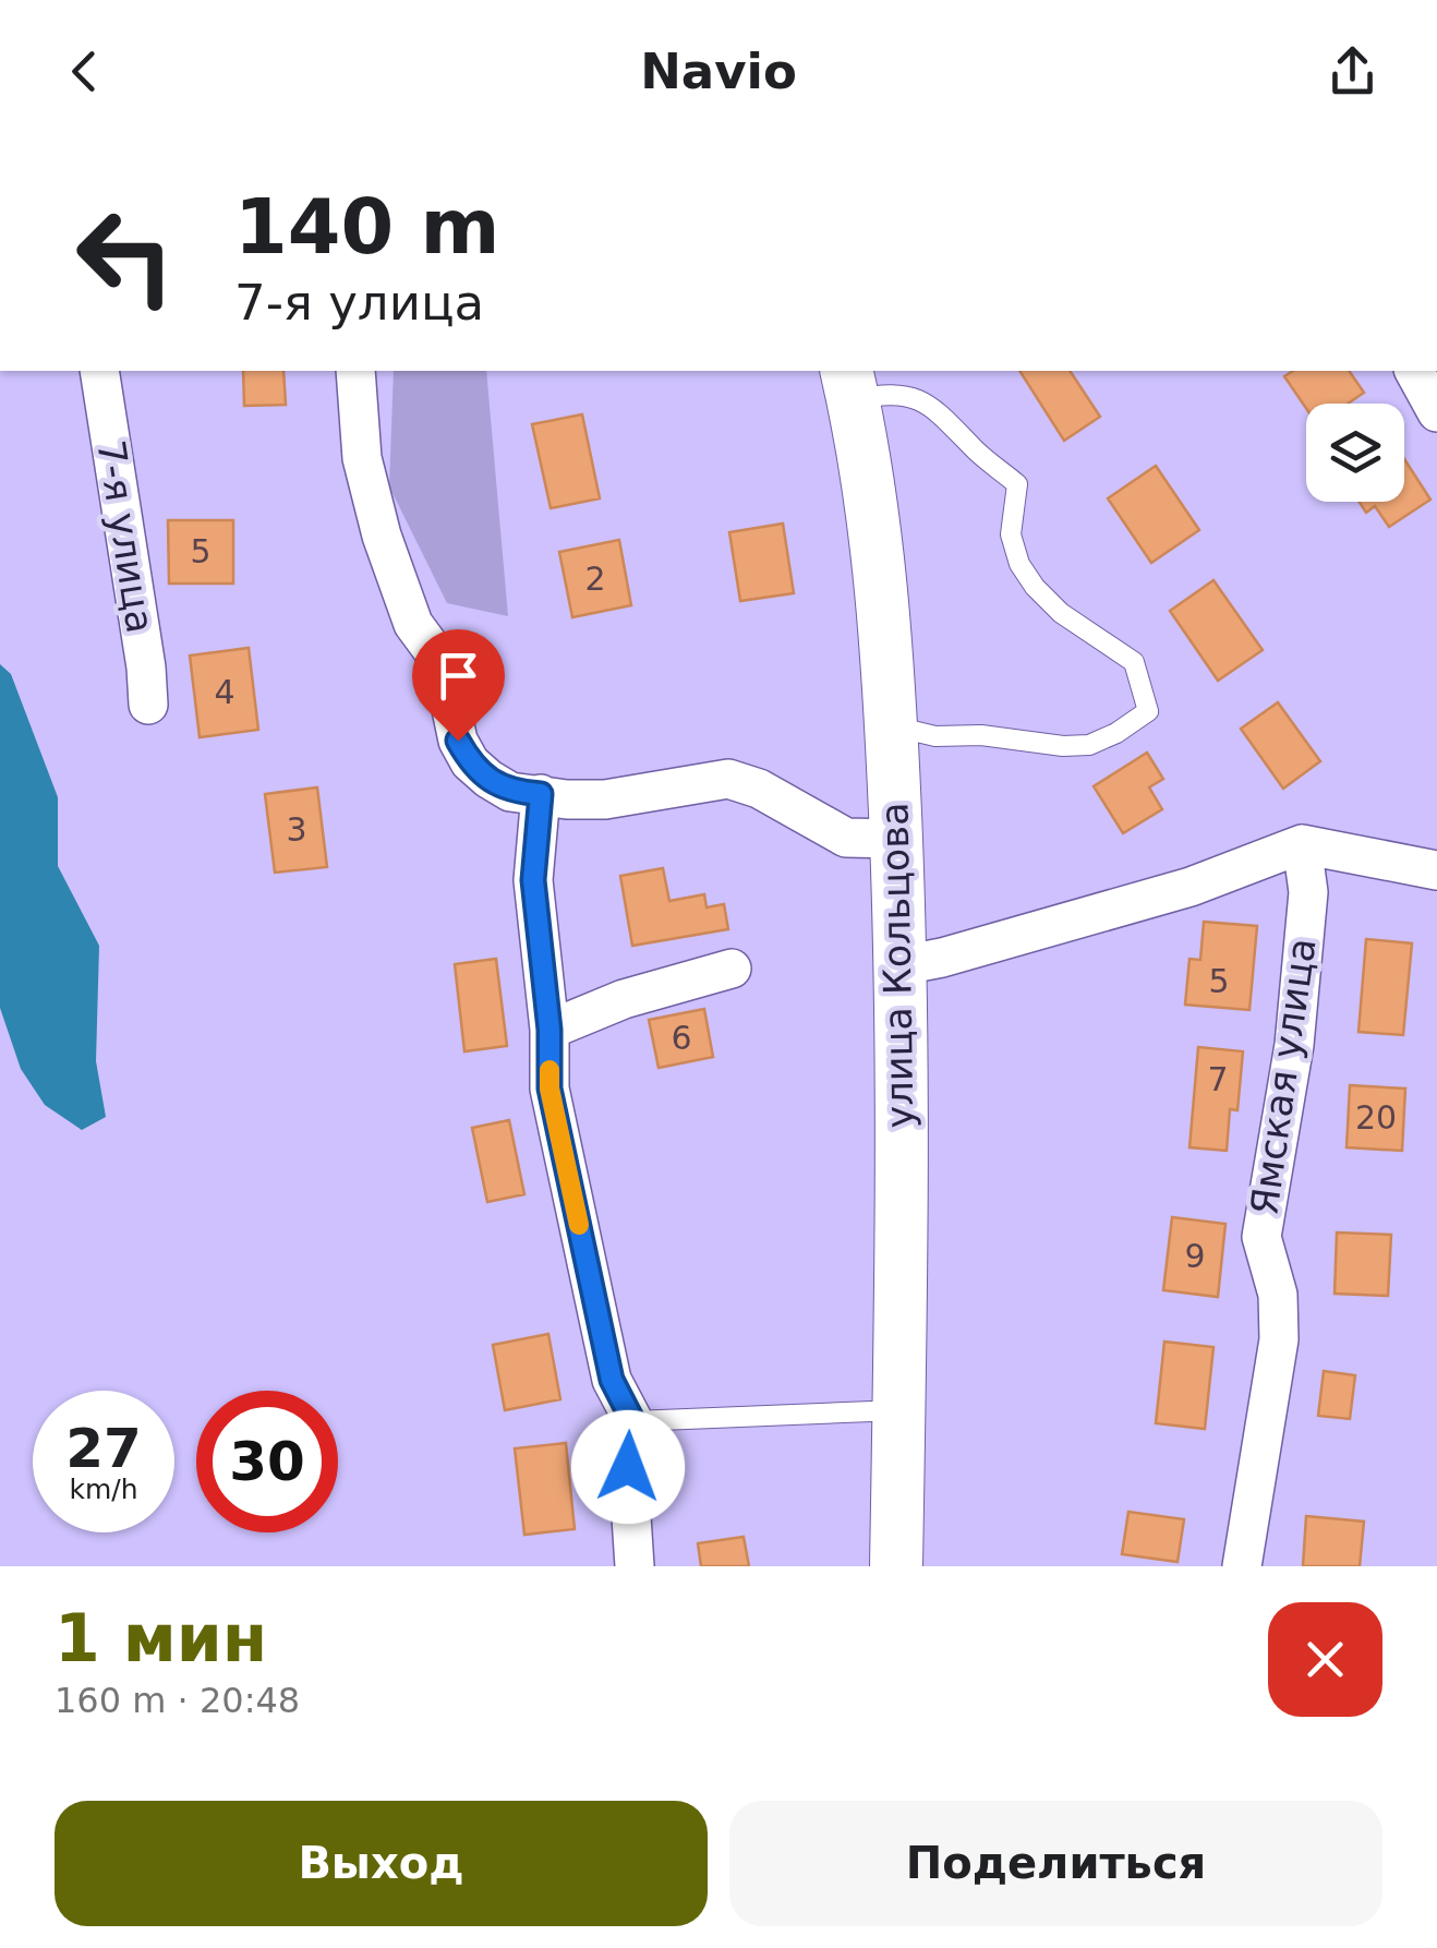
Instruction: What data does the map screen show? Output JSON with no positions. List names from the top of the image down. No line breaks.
{"streets":{"main road":["улица Кольцова"],"street":["7-я улица","Ямская улица"]},"house_numbers":["5","2","4","3","5","6","7","20","9"],"page":{"header":"Navio","turn":["140 m","7-я улица"],"speed":"27 km/h","limit":"30","heading":["1 мин","160 m · 20:48"],"buttons":["Выход","Поделиться"]}}
